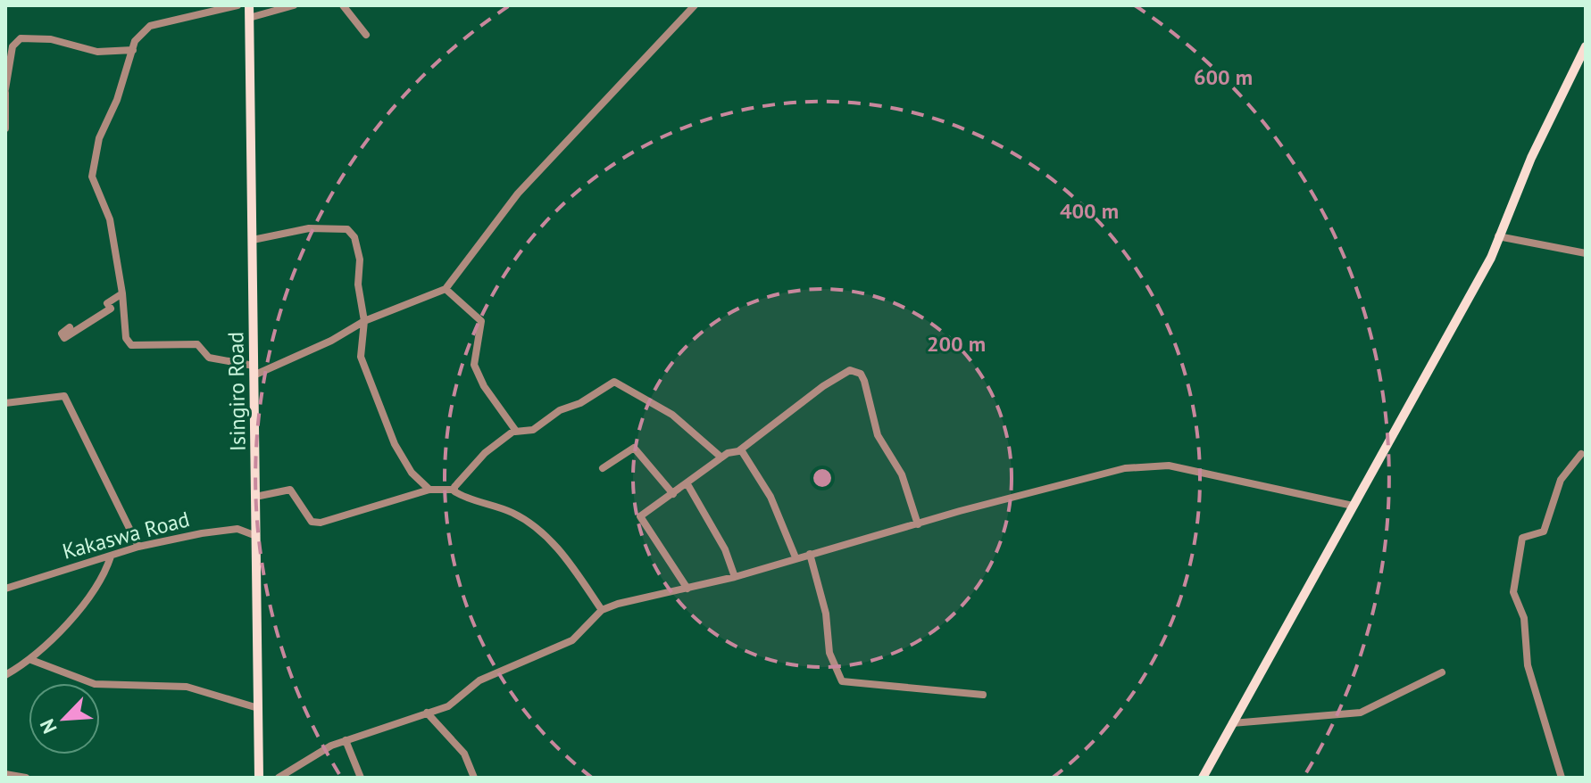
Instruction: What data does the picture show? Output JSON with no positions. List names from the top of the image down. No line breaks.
{"streets":{"main road":["Isingiro Road"],"street":["Kakaswa Road"]},"crossings":[["Isingiro Road","Kakaswa Road"]],"north":"bottom left","rings":["600 m","400 m","200 m"]}
